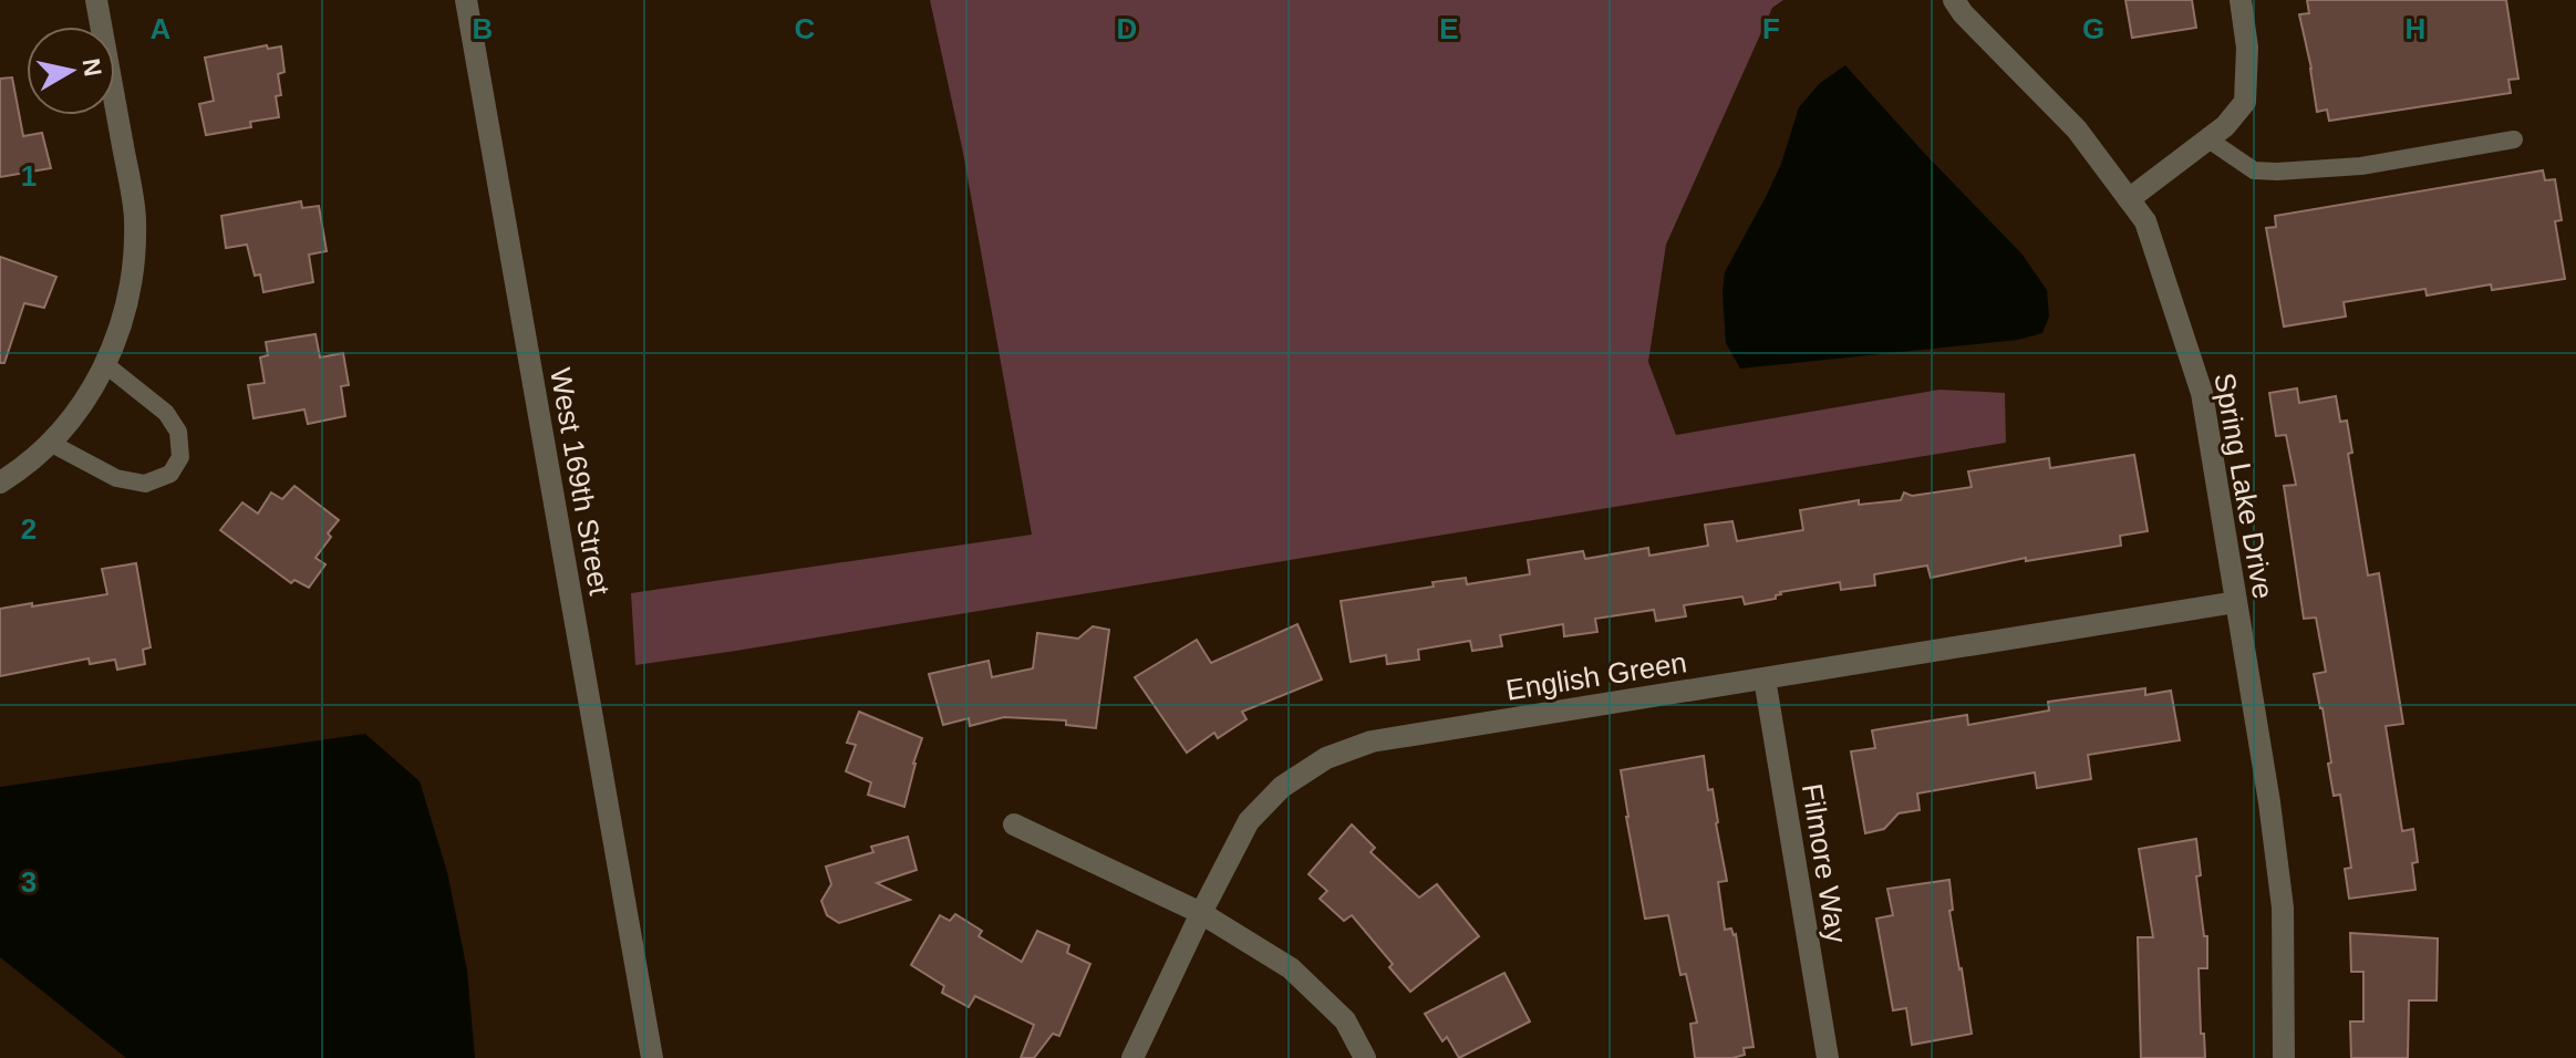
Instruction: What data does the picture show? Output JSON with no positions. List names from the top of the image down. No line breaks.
{"streets":{"street":["West 169th Street","Spring Lake Drive","English Green","Filmore Way"]},"crossings":[["Spring Lake Drive","English Green"],["English Green","Filmore Way"]],"north":"right","grid":{"columns":["A","B","C","D","E","F","G","H"],"rows":["1","2","3"]}}
